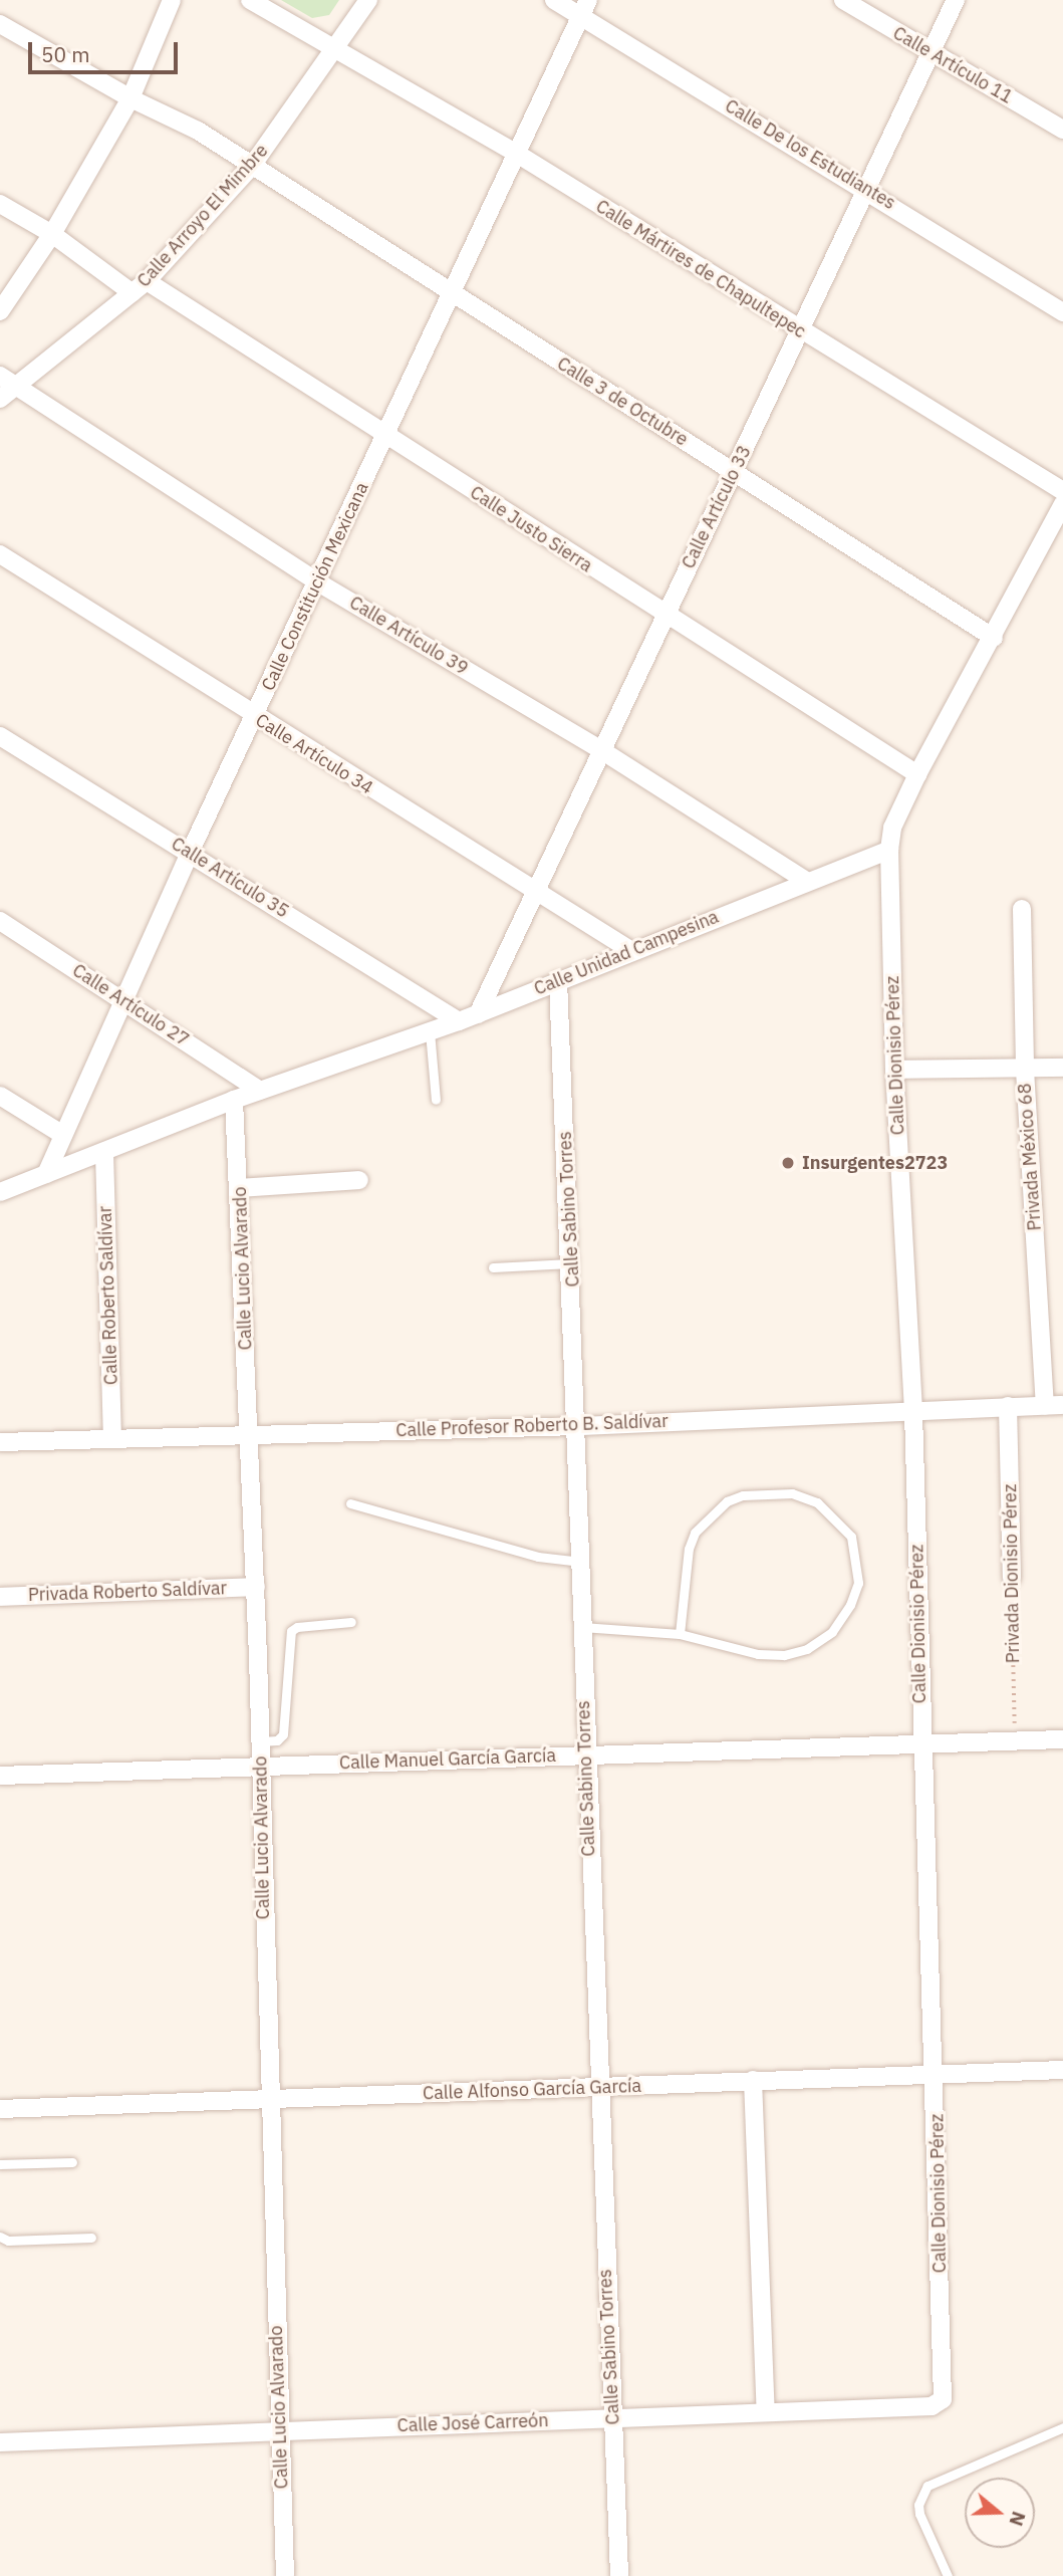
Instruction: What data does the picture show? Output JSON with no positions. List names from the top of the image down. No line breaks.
{"streets":{"street":["Calle Artículo 11","Calle De los Estudiantes","Calle Arroyo El Mimbre","Calle Mártires de Chapultepec","Calle 3 de Octubre","Calle Artículo 33","Calle Justo Sierra","Calle Constitución Mexicana","Calle Artículo 39","Calle Artículo 34","Calle Artículo 35","Calle Unidad Campesina","Calle Artículo 27","Calle Dionisio Pérez","Privada México 68","Calle Sabino Torres","Calle Lucio Alvarado","Calle Roberto Saldívar","Calle Profesor Roberto B. Saldívar","Privada Dionisio Pérez","Privada Roberto Saldívar","Calle Manuel García García","Calle Alfonso García García","Calle José Carreón"]},"crossings":[["Calle Artículo 11","Calle Artículo 33"],["Calle De los Estudiantes","Calle Artículo 33"],["Calle De los Estudiantes","Calle Constitución Mexicana"],["Calle Arroyo El Mimbre","Calle Mártires de Chapultepec"],["Calle Arroyo El Mimbre","Calle 3 de Octubre"],["Calle Arroyo El Mimbre","Calle Justo Sierra"],["Calle Arroyo El Mimbre","Calle Artículo 39"],["Calle Mártires de Chapultepec","Calle Artículo 33"],["Calle Mártires de Chapultepec","Calle Constitución Mexicana"],["Calle 3 de Octubre","Calle Artículo 33"],["Calle 3 de Octubre","Calle Constitución Mexicana"],["Calle Artículo 33","Calle Justo Sierra"],["Calle Artículo 33","Calle Artículo 39"],["Calle Artículo 33","Calle Artículo 34"],["Calle Artículo 33","Calle Unidad Campesina"],["Calle Justo Sierra","Calle Constitución Mexicana"],["Calle Constitución Mexicana","Calle Artículo 39"],["Calle Constitución Mexicana","Calle Artículo 34"],["Calle Constitución Mexicana","Calle Artículo 35"],["Calle Constitución Mexicana","Calle Unidad Campesina"],["Calle Constitución Mexicana","Calle Artículo 27"],["Calle Artículo 39","Calle Unidad Campesina"],["Calle Artículo 34","Calle Unidad Campesina"],["Calle Artículo 35","Calle Unidad Campesina"],["Calle Unidad Campesina","Calle Artículo 27"],["Calle Unidad Campesina","Calle Dionisio Pérez"],["Calle Unidad Campesina","Calle Sabino Torres"],["Calle Unidad Campesina","Calle Lucio Alvarado"],["Calle Unidad Campesina","Calle Roberto Saldívar"],["Calle Dionisio Pérez","Calle Profesor Roberto B. Saldívar"],["Calle Dionisio Pérez","Calle Manuel García García"],["Calle Dionisio Pérez","Calle Alfonso García García"],["Calle Dionisio Pérez","Calle José Carreón"],["Privada México 68","Calle Profesor Roberto B. Saldívar"],["Calle Sabino Torres","Calle Profesor Roberto B. Saldívar"],["Calle Sabino Torres","Calle Manuel García García"],["Calle Sabino Torres","Calle Alfonso García García"],["Calle Sabino Torres","Calle José Carreón"],["Calle Lucio Alvarado","Calle Profesor Roberto B. Saldívar"],["Calle Lucio Alvarado","Privada Roberto Saldívar"],["Calle Lucio Alvarado","Calle Manuel García García"],["Calle Lucio Alvarado","Calle Alfonso García García"],["Calle Lucio Alvarado","Calle José Carreón"],["Calle Roberto Saldívar","Calle Profesor Roberto B. Saldívar"],["Calle Profesor Roberto B. Saldívar","Privada Dionisio Pérez"],["Privada Dionisio Pérez","Calle Manuel García García"]],"places":["Insurgentes2723"],"scale_bar":"50 m","north":"right"}
